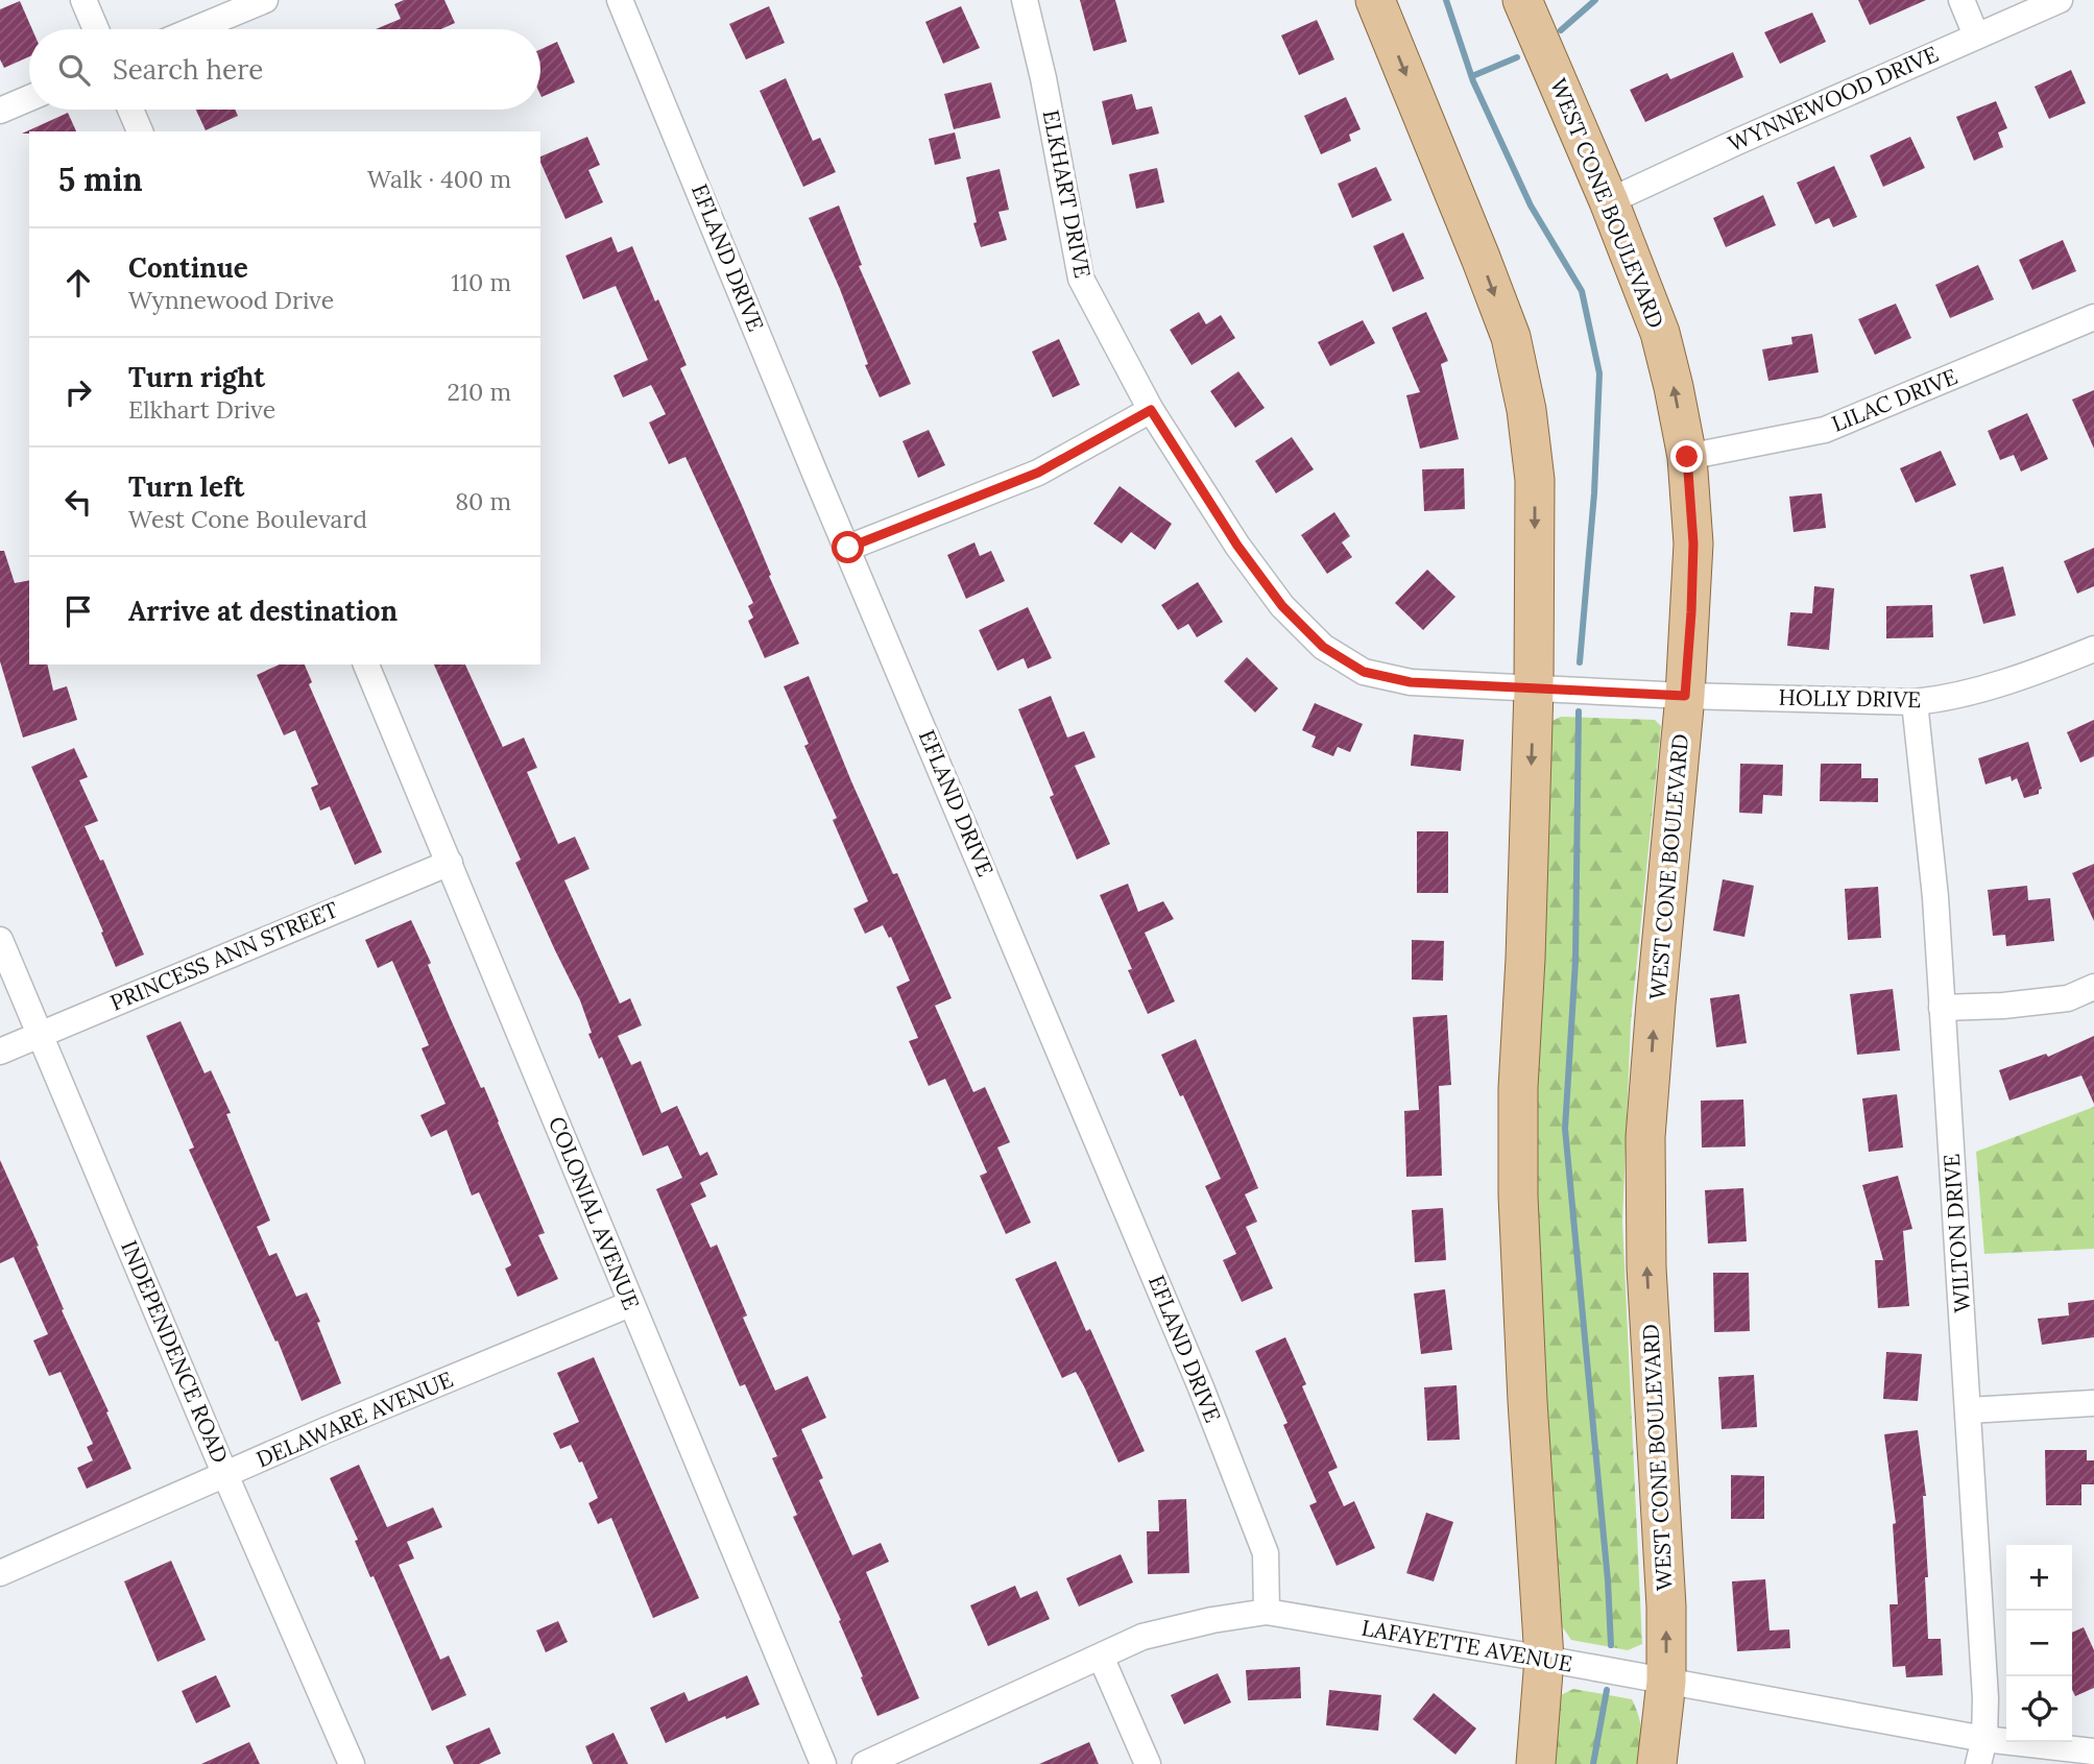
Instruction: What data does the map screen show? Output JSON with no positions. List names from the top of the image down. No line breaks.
{"streets":{"main road":["WEST CONE BOULEVARD"],"street":["WYNNEWOOD DRIVE","ELKHART DRIVE","EFLAND DRIVE","LILAC DRIVE","HOLLY DRIVE","PRINCESS ANN STREET","COLONIAL AVENUE","WILTON DRIVE","INDEPENDENCE ROAD","DELAWARE AVENUE","LAFAYETTE AVENUE"]},"crossings":[["WYNNEWOOD DRIVE","WEST CONE BOULEVARD"],["ELKHART DRIVE","WEST CONE BOULEVARD"],["ELKHART DRIVE","HOLLY DRIVE"],["WEST CONE BOULEVARD","LILAC DRIVE"],["WEST CONE BOULEVARD","HOLLY DRIVE"],["WEST CONE BOULEVARD","LAFAYETTE AVENUE"],["EFLAND DRIVE","LAFAYETTE AVENUE"],["HOLLY DRIVE","WILTON DRIVE"],["PRINCESS ANN STREET","COLONIAL AVENUE"],["PRINCESS ANN STREET","INDEPENDENCE ROAD"],["COLONIAL AVENUE","DELAWARE AVENUE"],["WILTON DRIVE","LAFAYETTE AVENUE"],["INDEPENDENCE ROAD","DELAWARE AVENUE"]],"page":{"search":"Search here","heading":["5 min","Walk · 400 m"],"list":[["Continue","Wynnewood Drive","110 m"],["Turn right","Elkhart Drive","210 m"],["Turn left","West Cone Boulevard","80 m"],"Arrive at destination"],"map_buttons":["+","−"]}}
